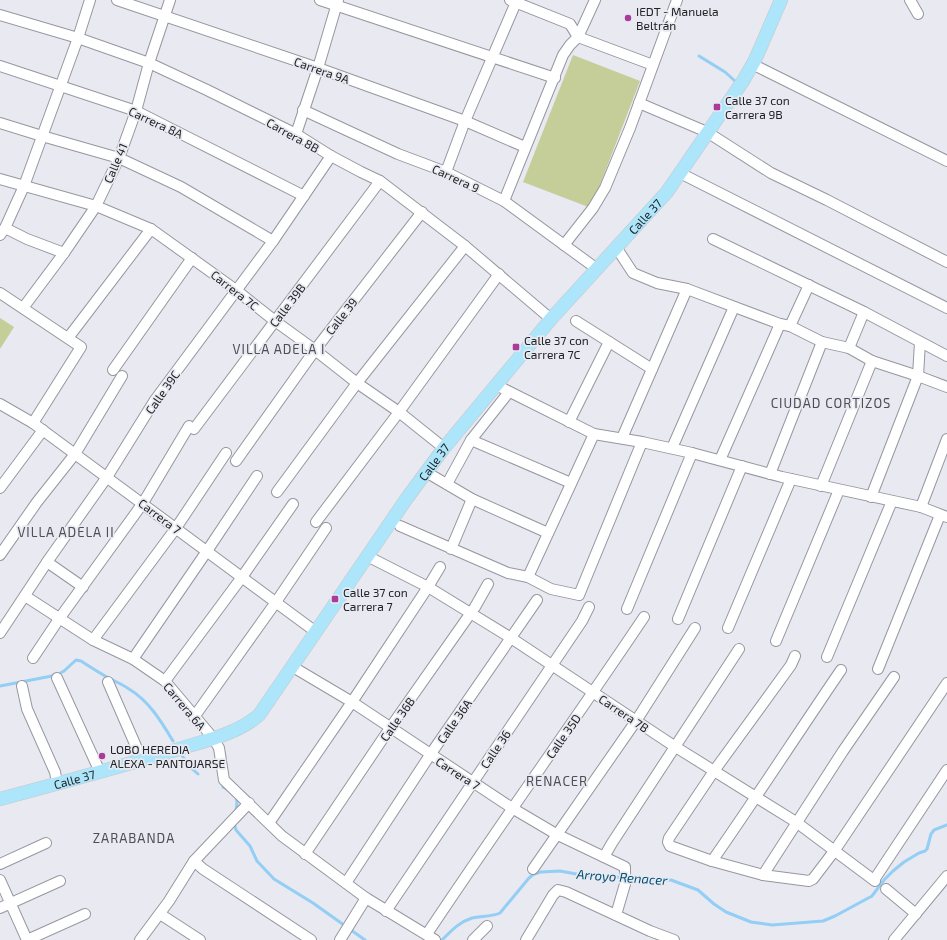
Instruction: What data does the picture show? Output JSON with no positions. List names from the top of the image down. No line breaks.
{"streets":{"main road":["Calle 37"],"street":["Carrera 9A","Carrera 8A","Carrera 8B","Calle 41","Carrera 9","Carrera 7C","Calle 39B","Calle 39","Calle 39C","Carrera 7","Carrera 6A","Carrera 7B","Calle 36B","Calle 36A","Calle 35D","Calle 36"]},"crossings":[["Carrera 9A","Calle 41"],["Carrera 8A","Calle 41"],["Carrera 8A","Calle 39C"],["Carrera 8B","Calle 41"],["Carrera 8B","Calle 37"],["Carrera 8B","Calle 39B"],["Carrera 8B","Calle 39"],["Carrera 8B","Calle 39C"],["Calle 41","Carrera 7C"],["Carrera 9","Calle 37"],["Calle 37","Carrera 7C"],["Calle 37","Carrera 7"],["Calle 37","Carrera 6A"],["Calle 37","Carrera 7B"],["Carrera 7C","Calle 39B"],["Carrera 7C","Calle 39"],["Carrera 7C","Calle 39C"],["Calle 39B","Carrera 7"],["Calle 39B","Carrera 6A"],["Calle 39C","Carrera 7"],["Calle 39C","Carrera 6A"],["Carrera 7","Calle 36B"],["Carrera 7","Calle 36A"],["Carrera 7","Calle 35D"],["Carrera 7","Calle 36"],["Carrera 6A","Calle 36B"],["Carrera 6A","Calle 36A"],["Carrera 6A","Calle 35D"],["Carrera 6A","Calle 36"],["Carrera 7B","Calle 36B"],["Carrera 7B","Calle 36A"],["Carrera 7B","Calle 35D"],["Carrera 7B","Calle 36"]],"districts":["VILLA ADELA I","CIUDAD CORTIZOS","VILLA ADELA II","RENACER","ZARABANDA"],"water":["Arroyo Renacer"],"places":{"other":["IEDT - Manuela Beltrán","LOBO HEREDIA ALEXA - PANTOJARSE"],"transit":["Calle 37 con Carrera 9B","Calle 37 con Carrera 7C","Calle 37 con Carrera 7"]}}
